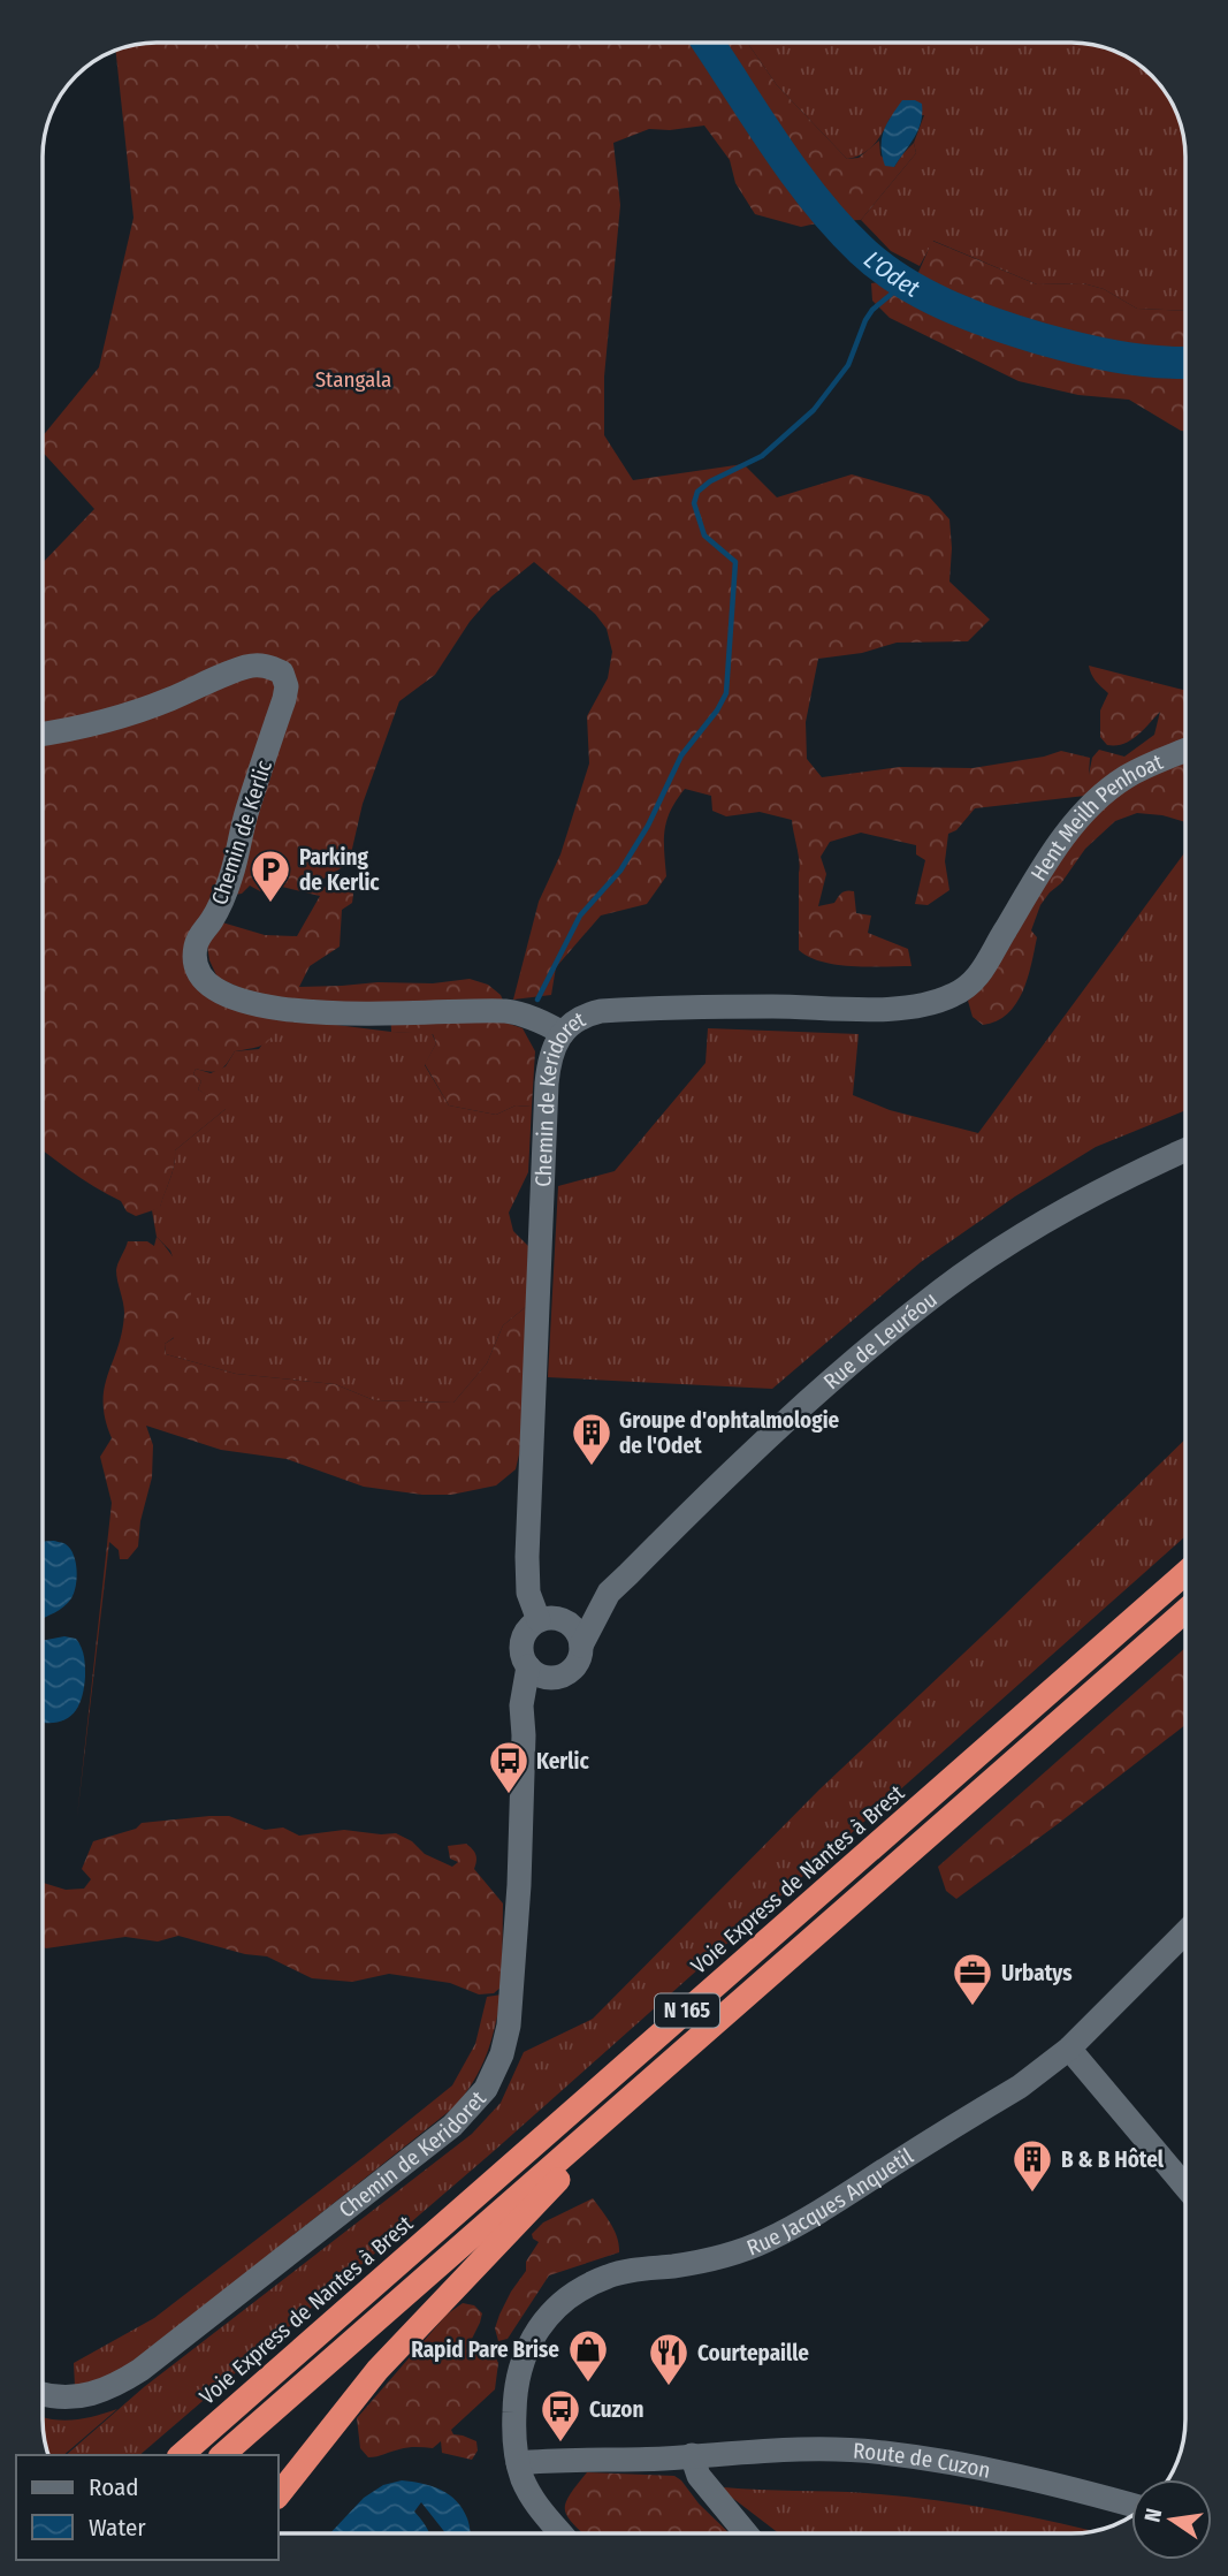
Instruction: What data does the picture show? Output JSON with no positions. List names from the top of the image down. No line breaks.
{"streets":{"highway":["Voie Express de Nantes à Brest","N 165"],"street":["Hent Meilh Penhoat","Chemin de Kerlic","Chemin de Keridoret","Rue de Leuréou","Rue Jacques Anquetil","Route de Cuzon"]},"crossings":[["Hent Meilh Penhoat","Chemin de Keridoret"],["Chemin de Kerlic","Chemin de Keridoret"],["Chemin de Keridoret","Rue de Leuréou"],["Rue Jacques Anquetil","Route de Cuzon"]],"water":["L'Odet"],"parks":["Stangala"],"places":{"parking":["Parking de Kerlic"],"building":["Groupe d'ophtalmologie de l'Odet","B & B Hôtel"],"bus stop":["Kerlic","Cuzon"],"office":["Urbatys"],"shop":["Rapid Pare Brise"],"restaurant":["Courtepaille"]},"legend":["Road","Water"],"north":"left"}
